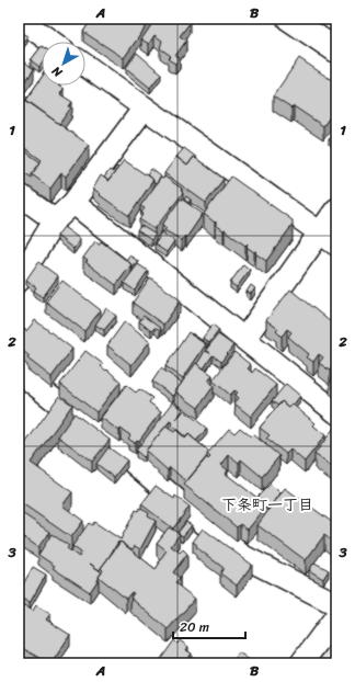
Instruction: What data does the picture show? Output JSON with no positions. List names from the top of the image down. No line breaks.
{"districts":["下条町一丁目"],"scale_bar":"20 m","north":"bottom left","grid":{"columns":["A","B"],"rows":["1","2","3"]}}
